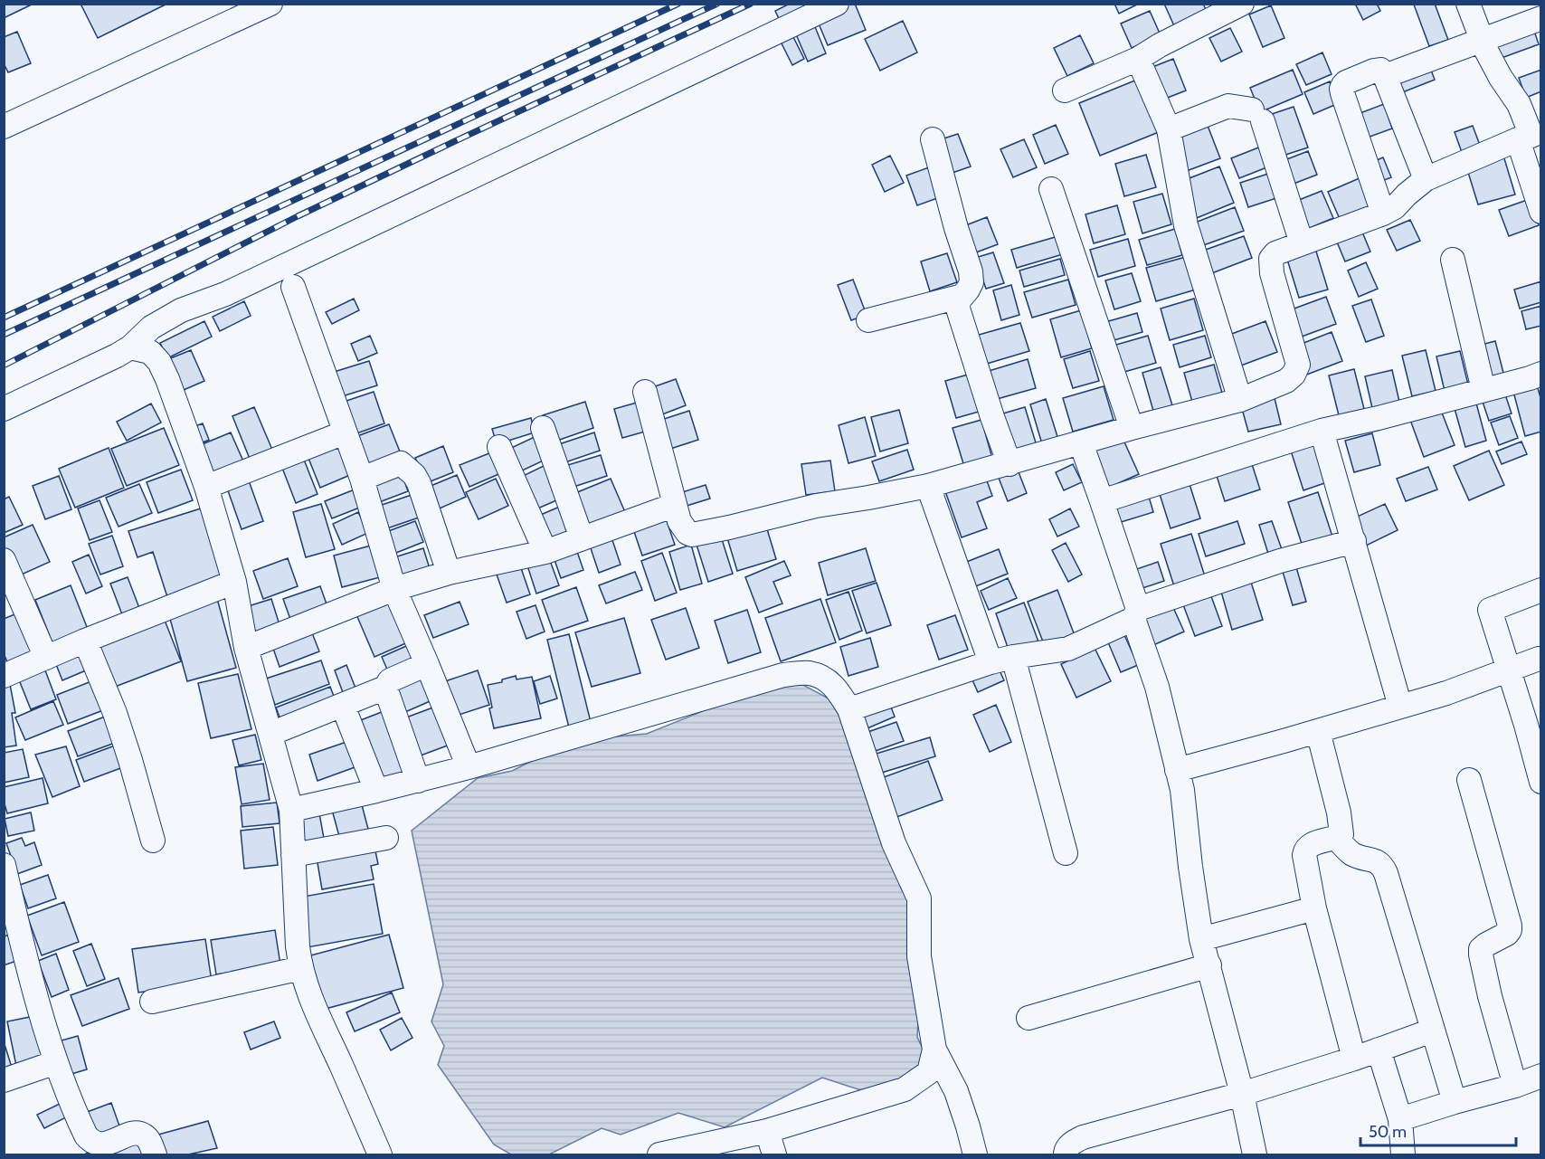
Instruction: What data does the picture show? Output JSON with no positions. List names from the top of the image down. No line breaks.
{"scale_bar":"50 m"}
